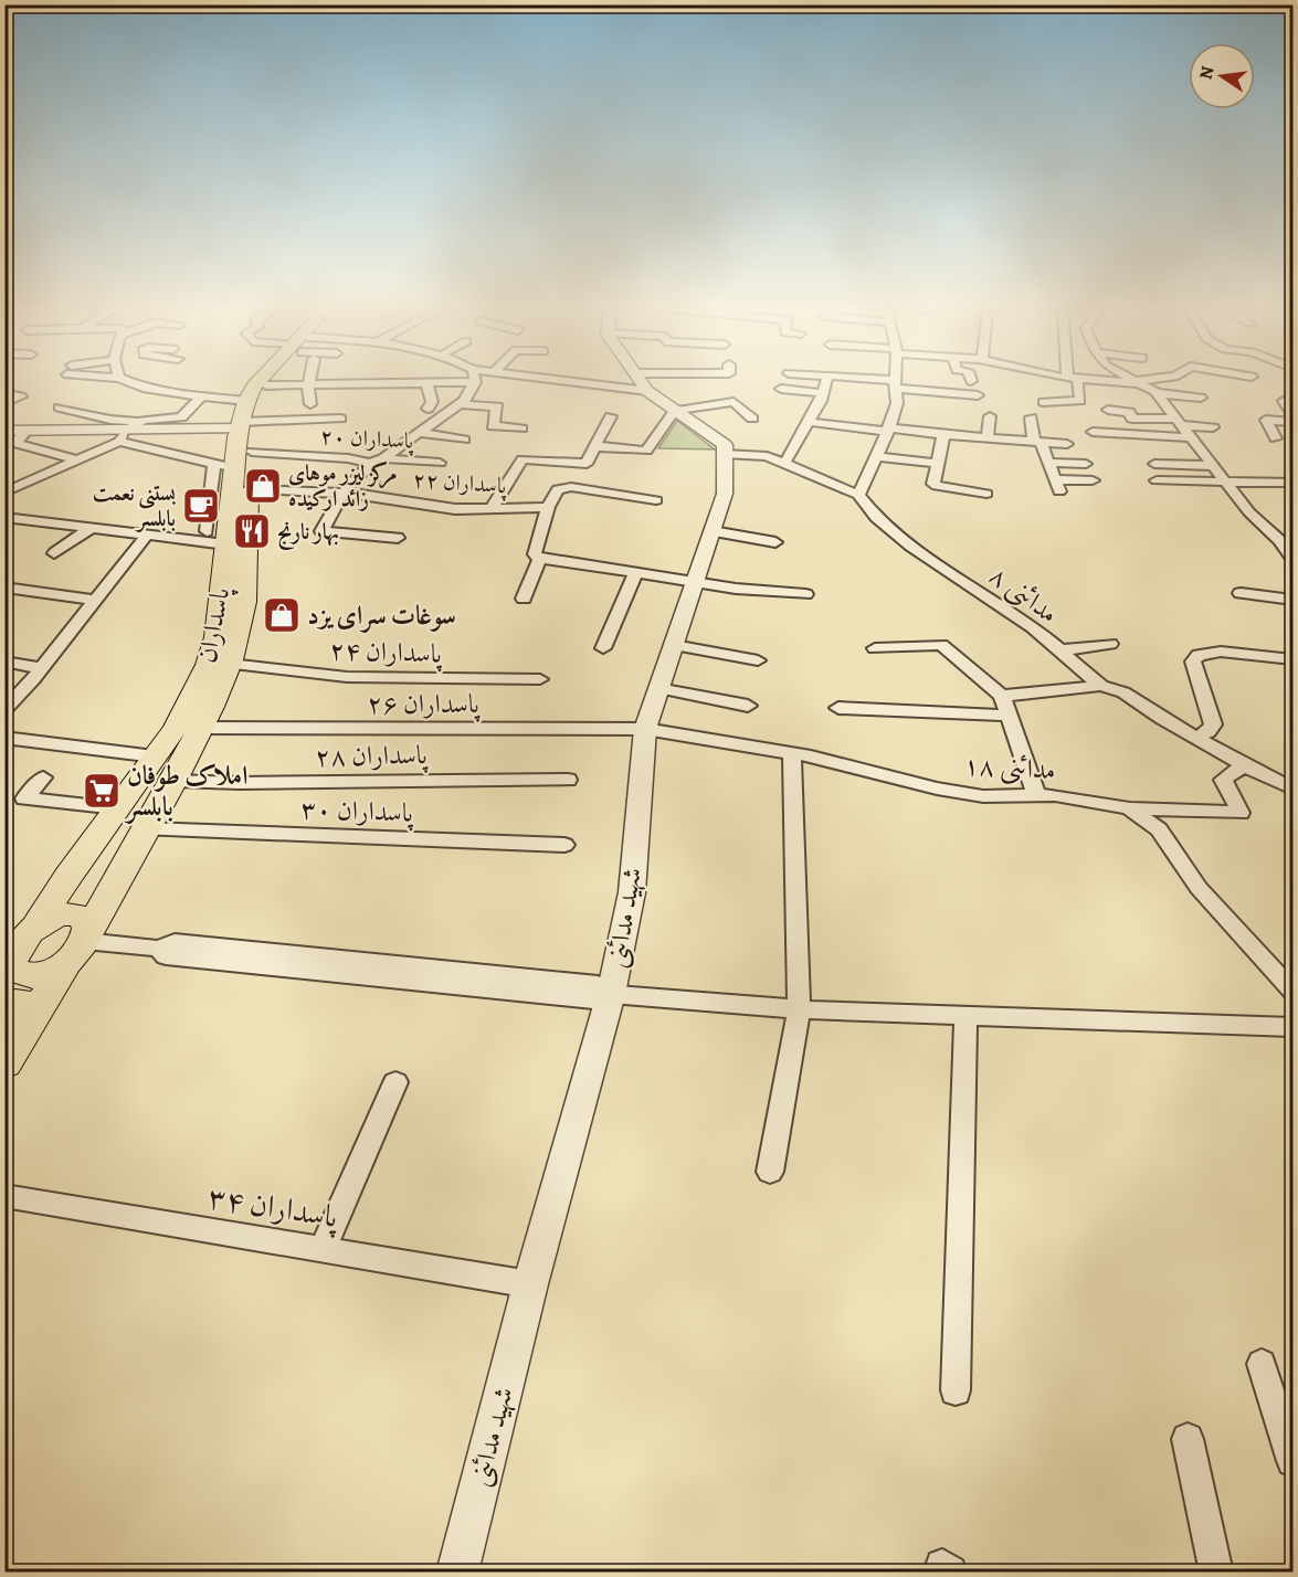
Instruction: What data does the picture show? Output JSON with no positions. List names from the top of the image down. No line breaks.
{"streets":{"main road":["پاسداران"],"street":["پاسداران ۲۰","پاسداران ۲۲","مدائنی ۸","پاسداران ۲۴","پاسداران ۲۶","پاسداران ۲۸","مدائنی ۱۸","پاسداران ۳۰","شهید مدائنی","پاسداران ۳۴"]},"crossings":[["پاسداران ۲۰","پاسداران"],["پاسداران ۲۲","پاسداران"],["مدائنی ۸","شهید مدائنی"],["پاسداران","پاسداران ۲۴"],["پاسداران","پاسداران ۲۶"],["پاسداران","پاسداران ۲۸"],["پاسداران","پاسداران ۳۰"],["پاسداران ۲۶","مدائنی ۱۸"],["پاسداران ۲۶","شهید مدائنی"],["مدائنی ۱۸","شهید مدائنی"],["شهید مدائنی","پاسداران ۳۴"]],"places":{"shop":["مرکز لیزر موهای زائد ارکیده","سوغات سرای یزد"],"cafe":["بستنی نعمت بابلسر"],"restaurant":["بهار نارنج"],"supermarket":["املاک طوفان بابلسر"]},"north":"left"}
